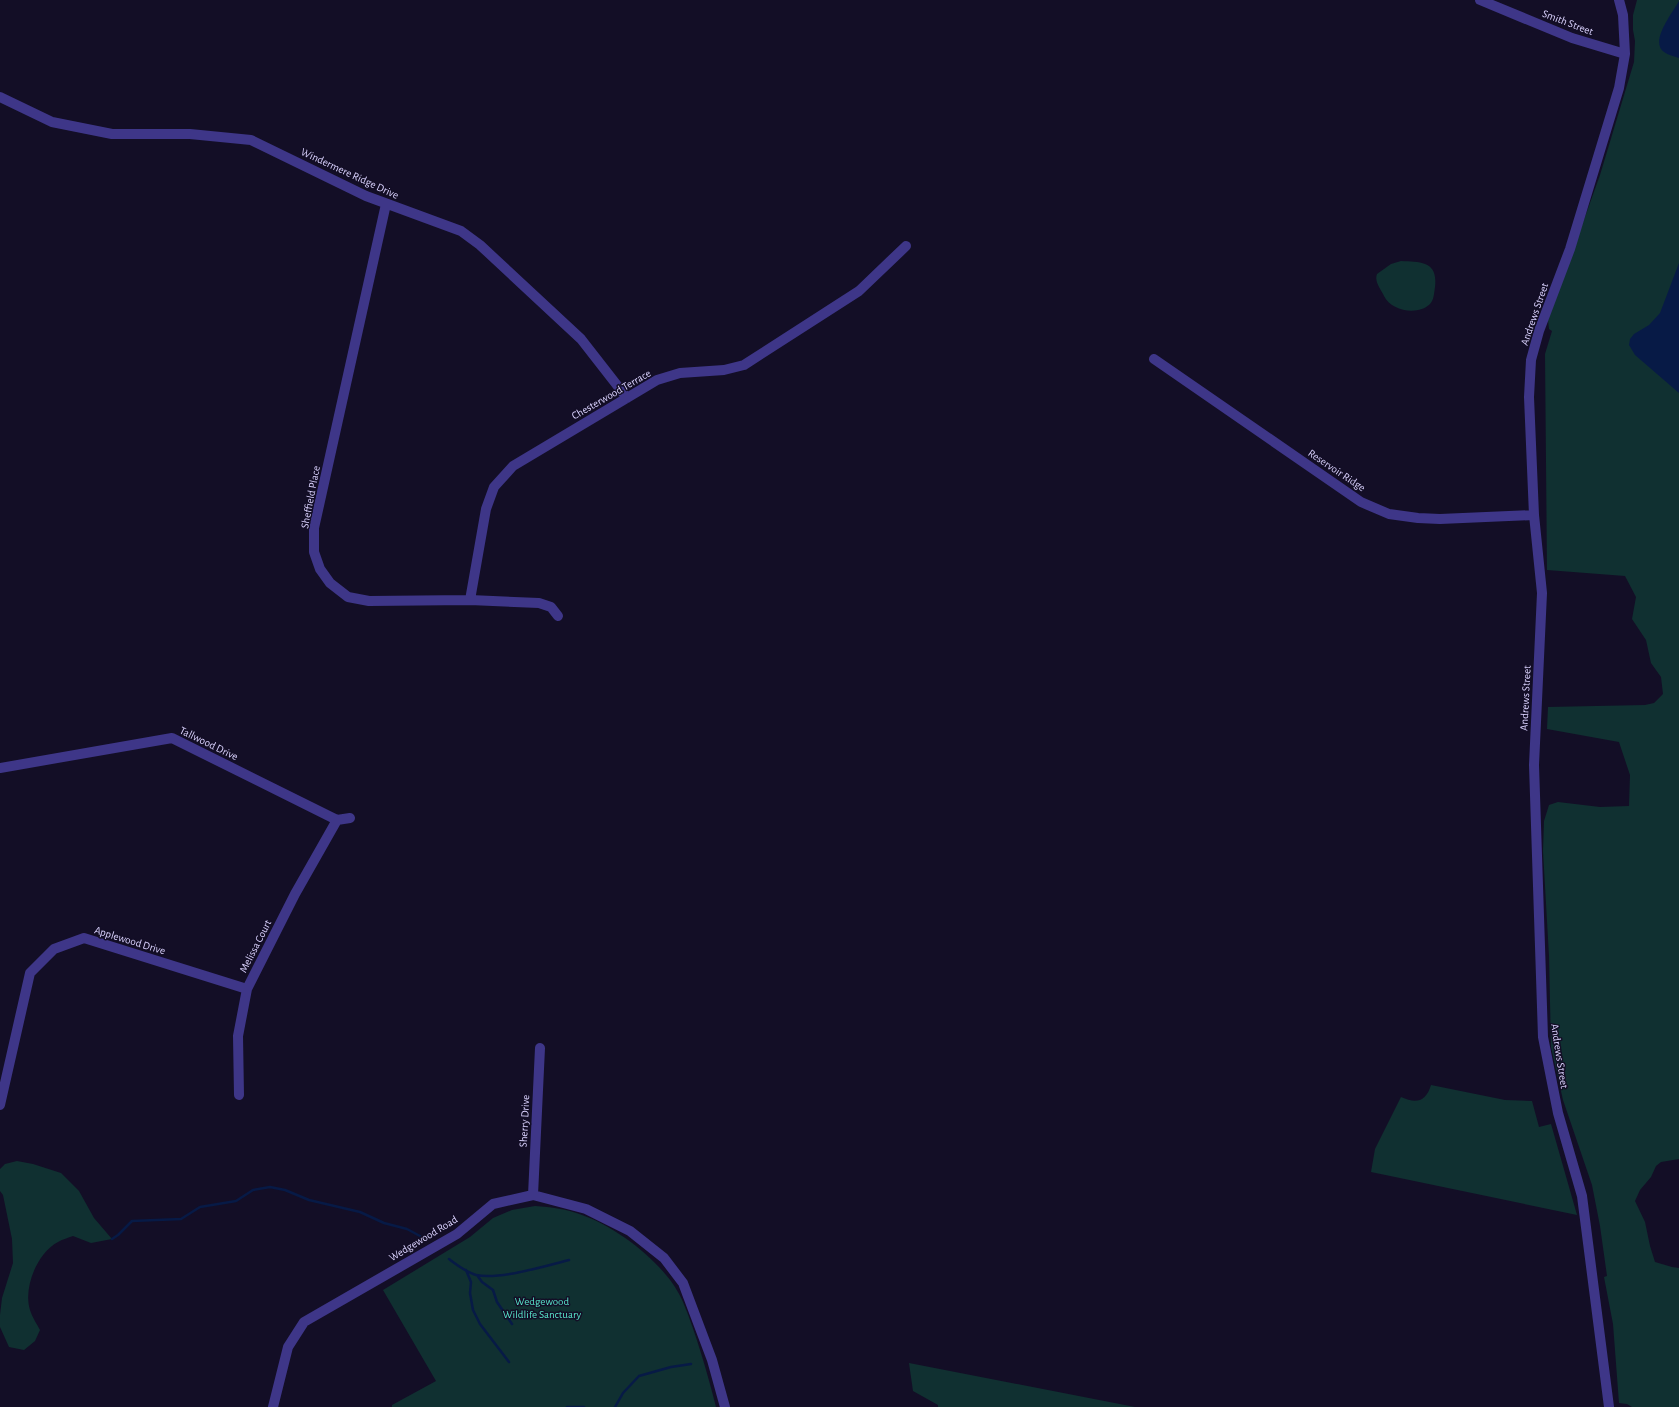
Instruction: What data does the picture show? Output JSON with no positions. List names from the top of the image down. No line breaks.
{"streets":{"street":["Smith Street","Windermere Ridge Drive","Andrews Street","Chesterwood Terrace","Reservoir Ridge","Sheffield Place","Tallwood Drive","Applewood Drive","Melissa Court","Sherry Drive","Wedgewood Road"]},"crossings":[["Smith Street","Andrews Street"],["Windermere Ridge Drive","Chesterwood Terrace"],["Windermere Ridge Drive","Sheffield Place"],["Andrews Street","Reservoir Ridge"],["Chesterwood Terrace","Sheffield Place"],["Tallwood Drive","Melissa Court"],["Applewood Drive","Melissa Court"],["Sherry Drive","Wedgewood Road"]],"parks":["Wedgewood Wildlife Sanctuary"]}
